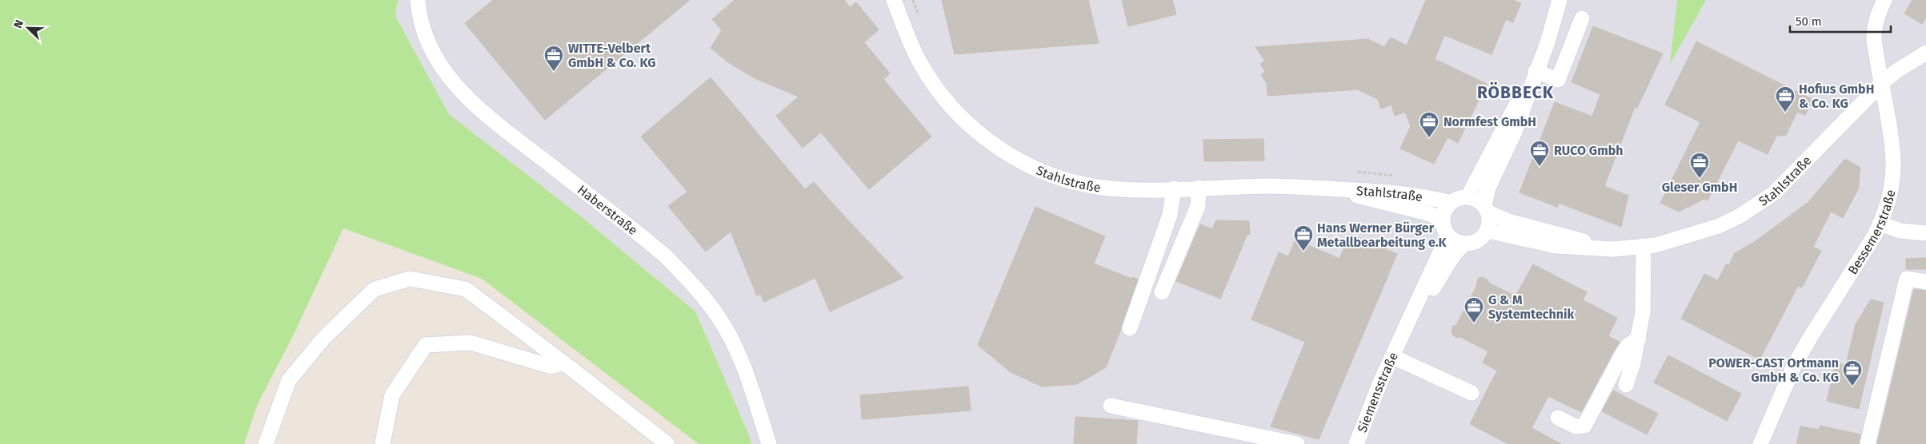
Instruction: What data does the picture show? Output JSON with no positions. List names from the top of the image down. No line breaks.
{"streets":{"street":["Stahlstraße","Haberstraße","Bessemerstraße","Siemensstraße"]},"crossings":[["Stahlstraße","Bessemerstraße"],["Stahlstraße","Siemensstraße"]],"districts":["RÖBBECK"],"places":{"office":["WITTE-Velbert GmbH & Co. KG","Hofius GmbH & Co. KG","Normfest GmbH","RUCO Gmbh","Gleser GmbH","Hans Werner Bürger Metallbearbeitung e.K","G & M Systemtechnik","POWER-CAST Ortmann GmbH & Co. KG"]},"scale_bar":"50 m","north":"top left"}
